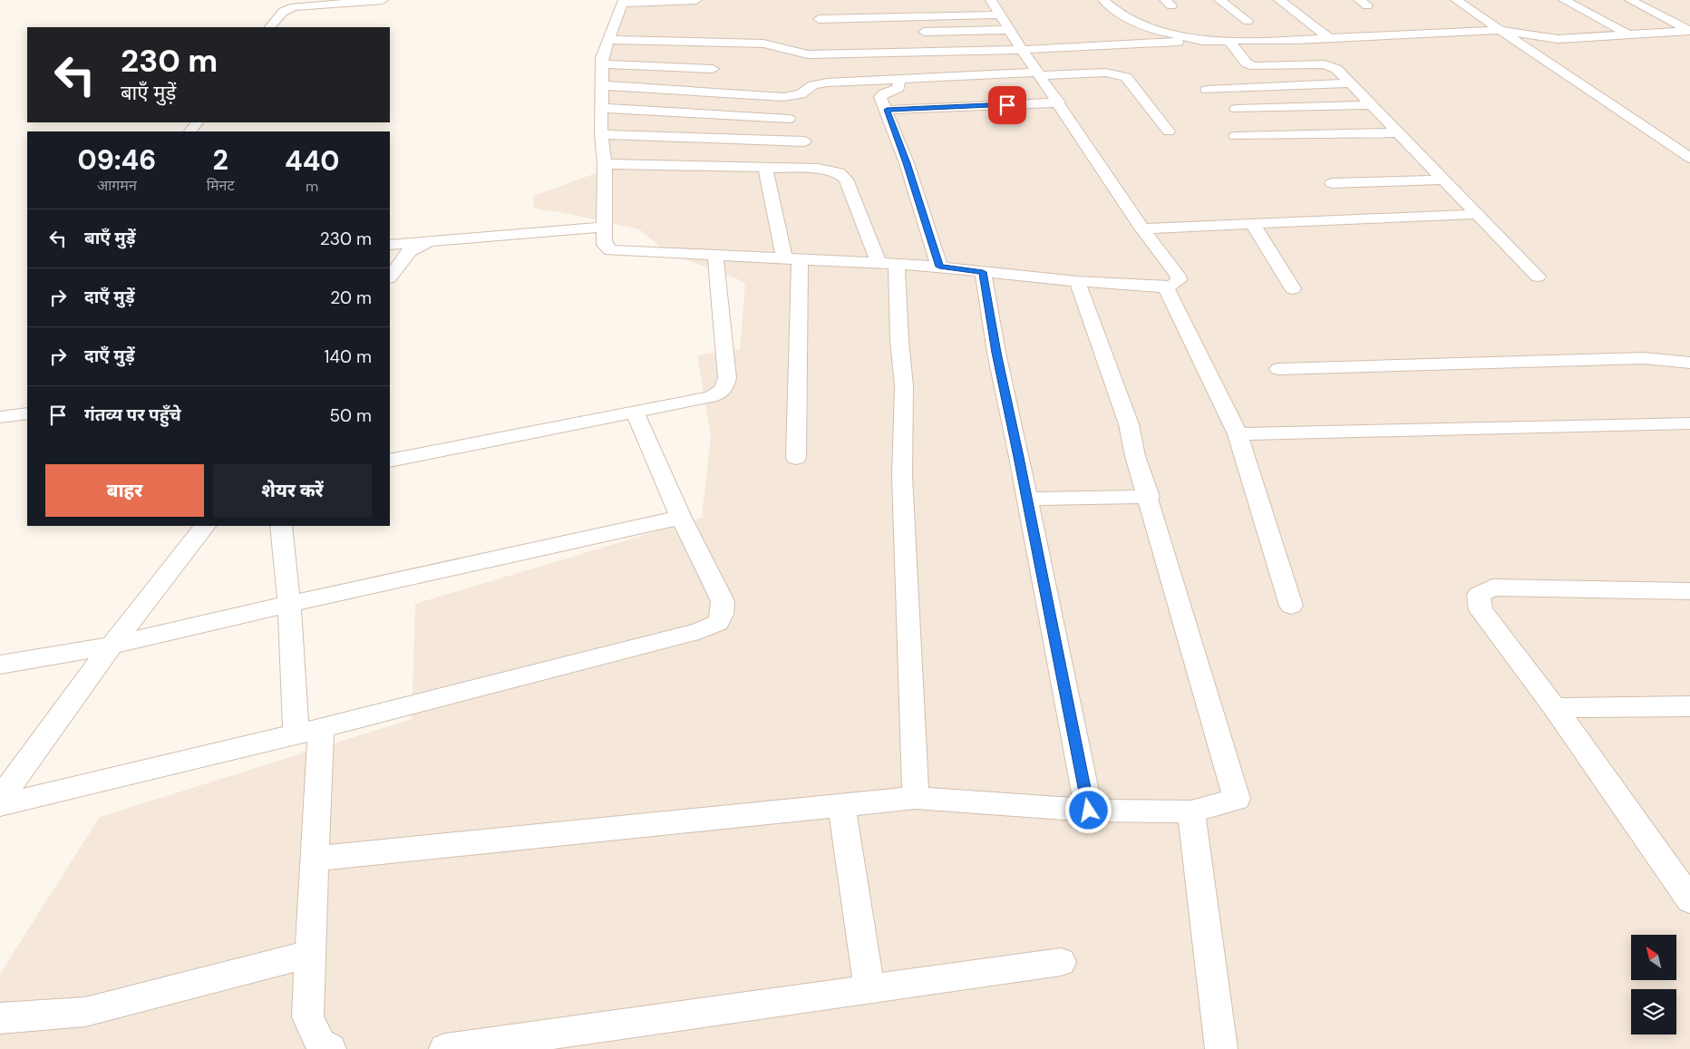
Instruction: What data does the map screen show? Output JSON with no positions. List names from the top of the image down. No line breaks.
{"north":"top left","page":{"turn":["230 m","बाएँ मुड़ें"],"eta":["09:46","आगमन","2","मिनट","440","m"],"list":[{"name":"बाएँ मुड़ें","value":"230 m"},{"name":"दाएँ मुड़ें","value":"20 m"},{"name":"दाएँ मुड़ें","value":"140 m"},{"name":"गंतव्य पर पहुँचे","value":"50 m"}],"buttons":["बाहर","शेयर करें"]}}
